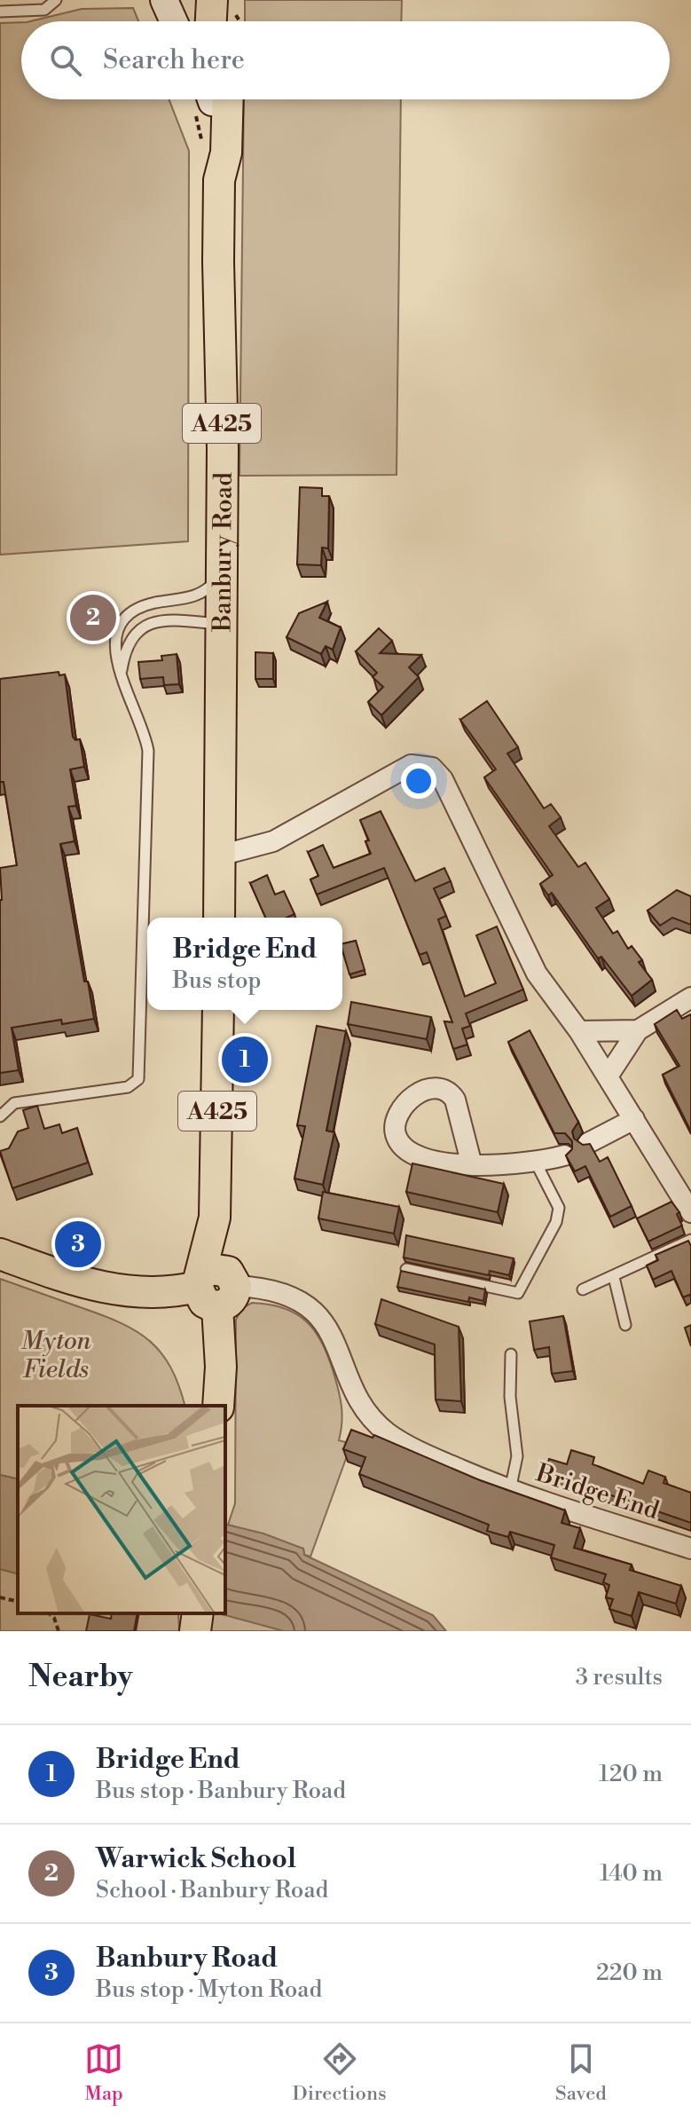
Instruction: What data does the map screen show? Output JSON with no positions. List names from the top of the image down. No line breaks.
{"streets":{"main road":["A425","Banbury Road"],"street":["Bridge End"]},"crossings":[["A425","Bridge End"]],"parks":["Myton Fields"],"page":{"search":"Search here","pins":["2","1","3"],"popup":["Bridge End","Bus stop"],"heading":["Nearby","3 results"],"list":[{"mark":"1","name":"Bridge End","note":"Bus stop · Banbury Road","value":"120 m"},{"mark":"2","name":"Warwick School","note":"School · Banbury Road","value":"140 m"},{"mark":"3","name":"Banbury Road","note":"Bus stop · Myton Road","value":"220 m"}],"nav":["Map","Directions","Saved"]}}
